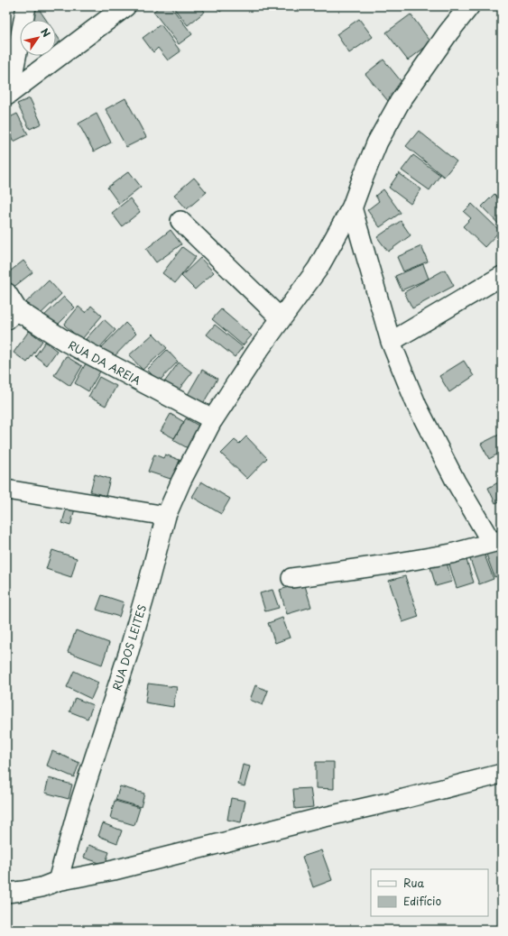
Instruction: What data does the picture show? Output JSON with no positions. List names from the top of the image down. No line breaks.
{"streets":{"street":["RUA DA AREIA","RUA DOS LEITES"]},"crossings":[["RUA DA AREIA","RUA DOS LEITES"]],"legend":["Rua","Edifício"],"north":"top right"}
